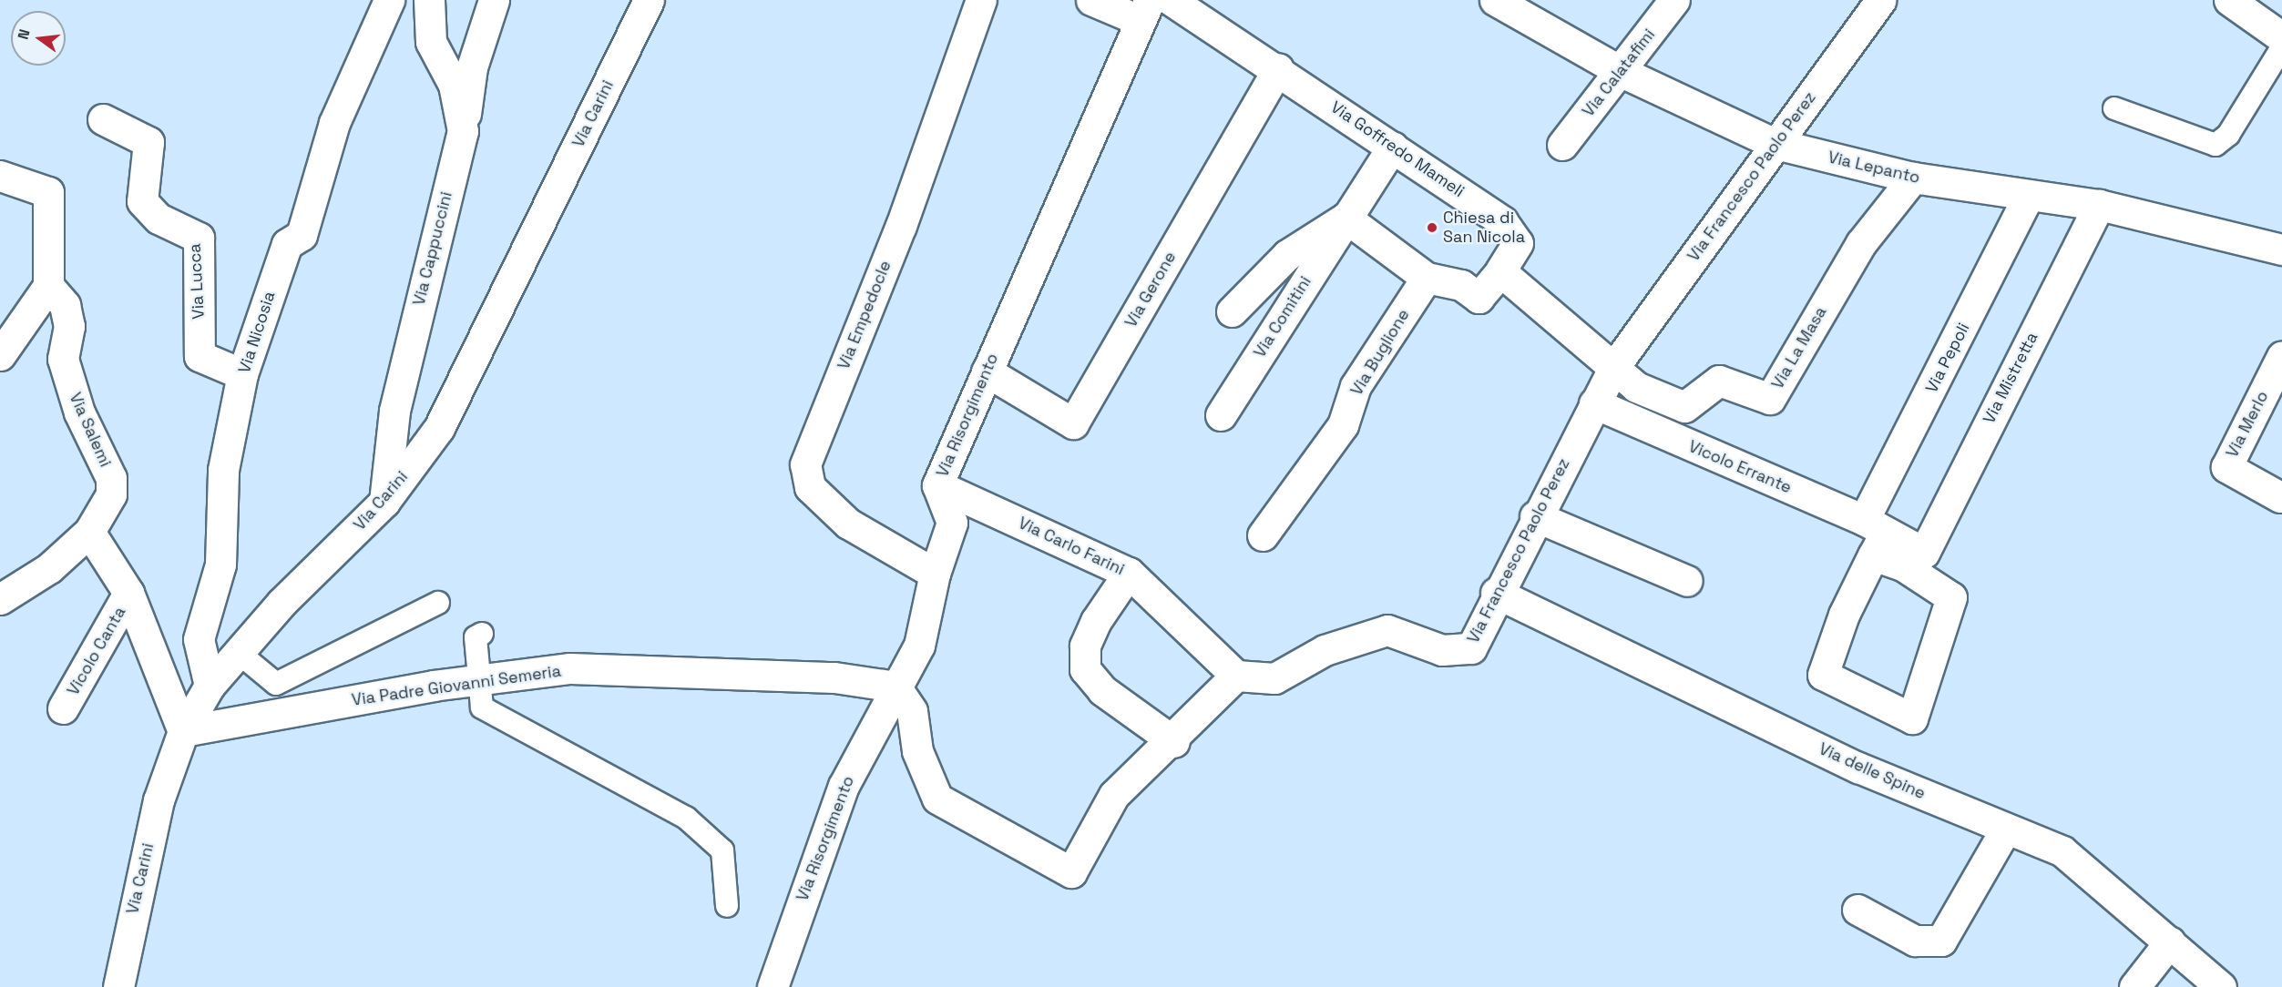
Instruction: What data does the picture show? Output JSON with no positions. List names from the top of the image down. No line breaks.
{"streets":{"street":["Via Calatafimi","Via Carini","Via Goffredo Mameli","Via Lepanto","Via Francesco Paolo Perez","Via Cappuccini","Via Lucca","Via Gerone","Via Empedocle","Via Comitini","Via Nicosia","Via La Masa","Via Buglione","Via Pepoli","Via Mistretta","Via Risorgimento","Via Merlo","Via Salemi","Vicolo Errante","Via Carlo Farini","Vicolo Canta","Via Padre Giovanni Semeria","Via delle Spine"]},"crossings":[["Via Calatafimi","Via Lepanto"],["Via Carini","Via Cappuccini"],["Via Carini","Via Nicosia"],["Via Carini","Via Padre Giovanni Semeria"],["Via Goffredo Mameli","Via Gerone"],["Via Goffredo Mameli","Via Comitini"],["Via Lepanto","Via Francesco Paolo Perez"],["Via Lepanto","Via La Masa"],["Via Lepanto","Via Pepoli"],["Via Lepanto","Via Mistretta"],["Via Francesco Paolo Perez","Via La Masa"],["Via Francesco Paolo Perez","Vicolo Errante"],["Via Francesco Paolo Perez","Via Carlo Farini"],["Via Francesco Paolo Perez","Via delle Spine"],["Via Lucca","Via Nicosia"],["Via Gerone","Via Risorgimento"],["Via Empedocle","Via Risorgimento"],["Via Pepoli","Vicolo Errante"],["Via Mistretta","Vicolo Errante"],["Via Risorgimento","Via Carlo Farini"],["Via Risorgimento","Via Padre Giovanni Semeria"]],"places":["Chiesa di San Nicola"],"north":"left"}
